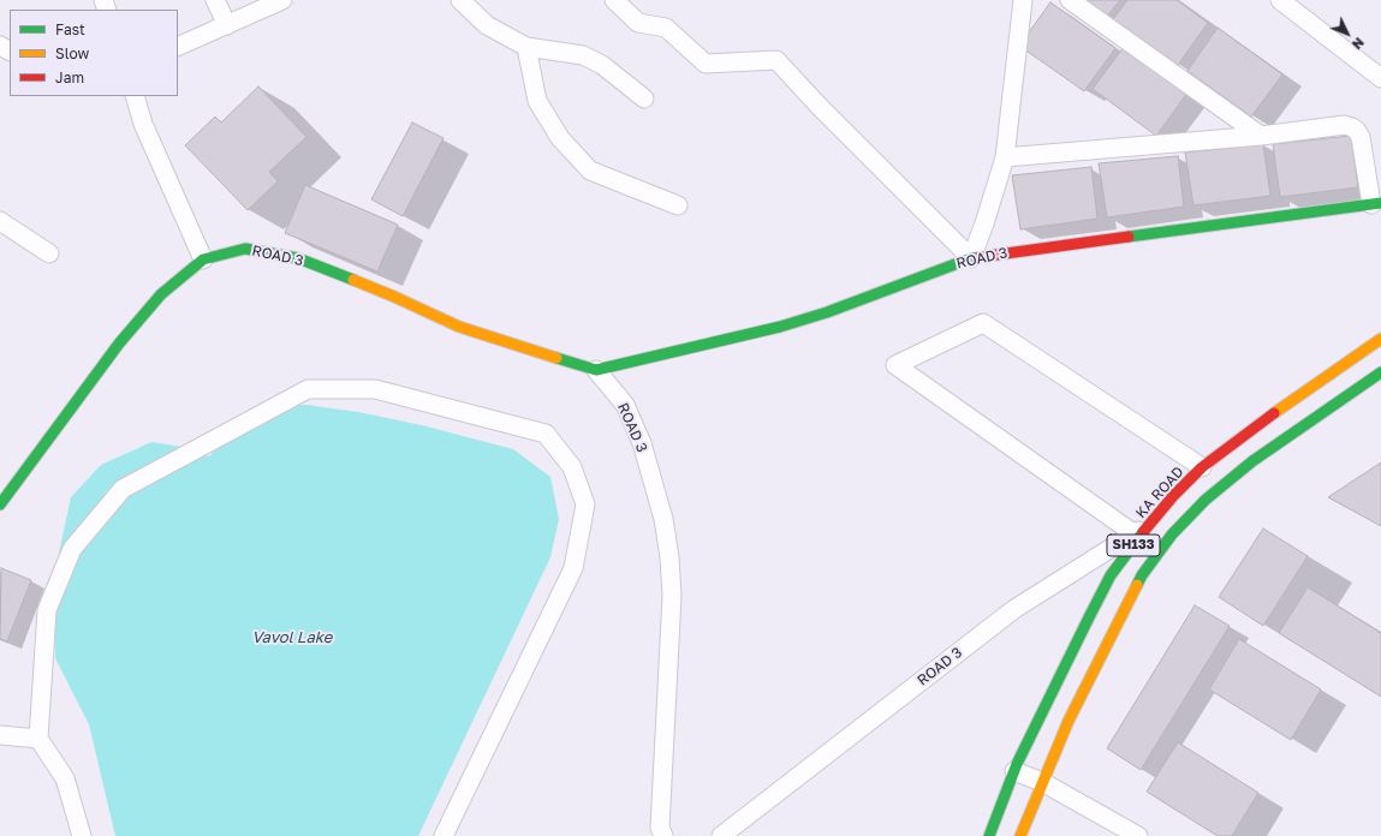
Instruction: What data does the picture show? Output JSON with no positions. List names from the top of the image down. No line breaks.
{"streets":{"street":["ROAD 3","KA ROAD","SH133"]},"crossings":[["ROAD 3","KA ROAD"]],"water":["Vavol Lake"],"legend":["Fast","Slow","Jam"],"north":"bottom right"}
